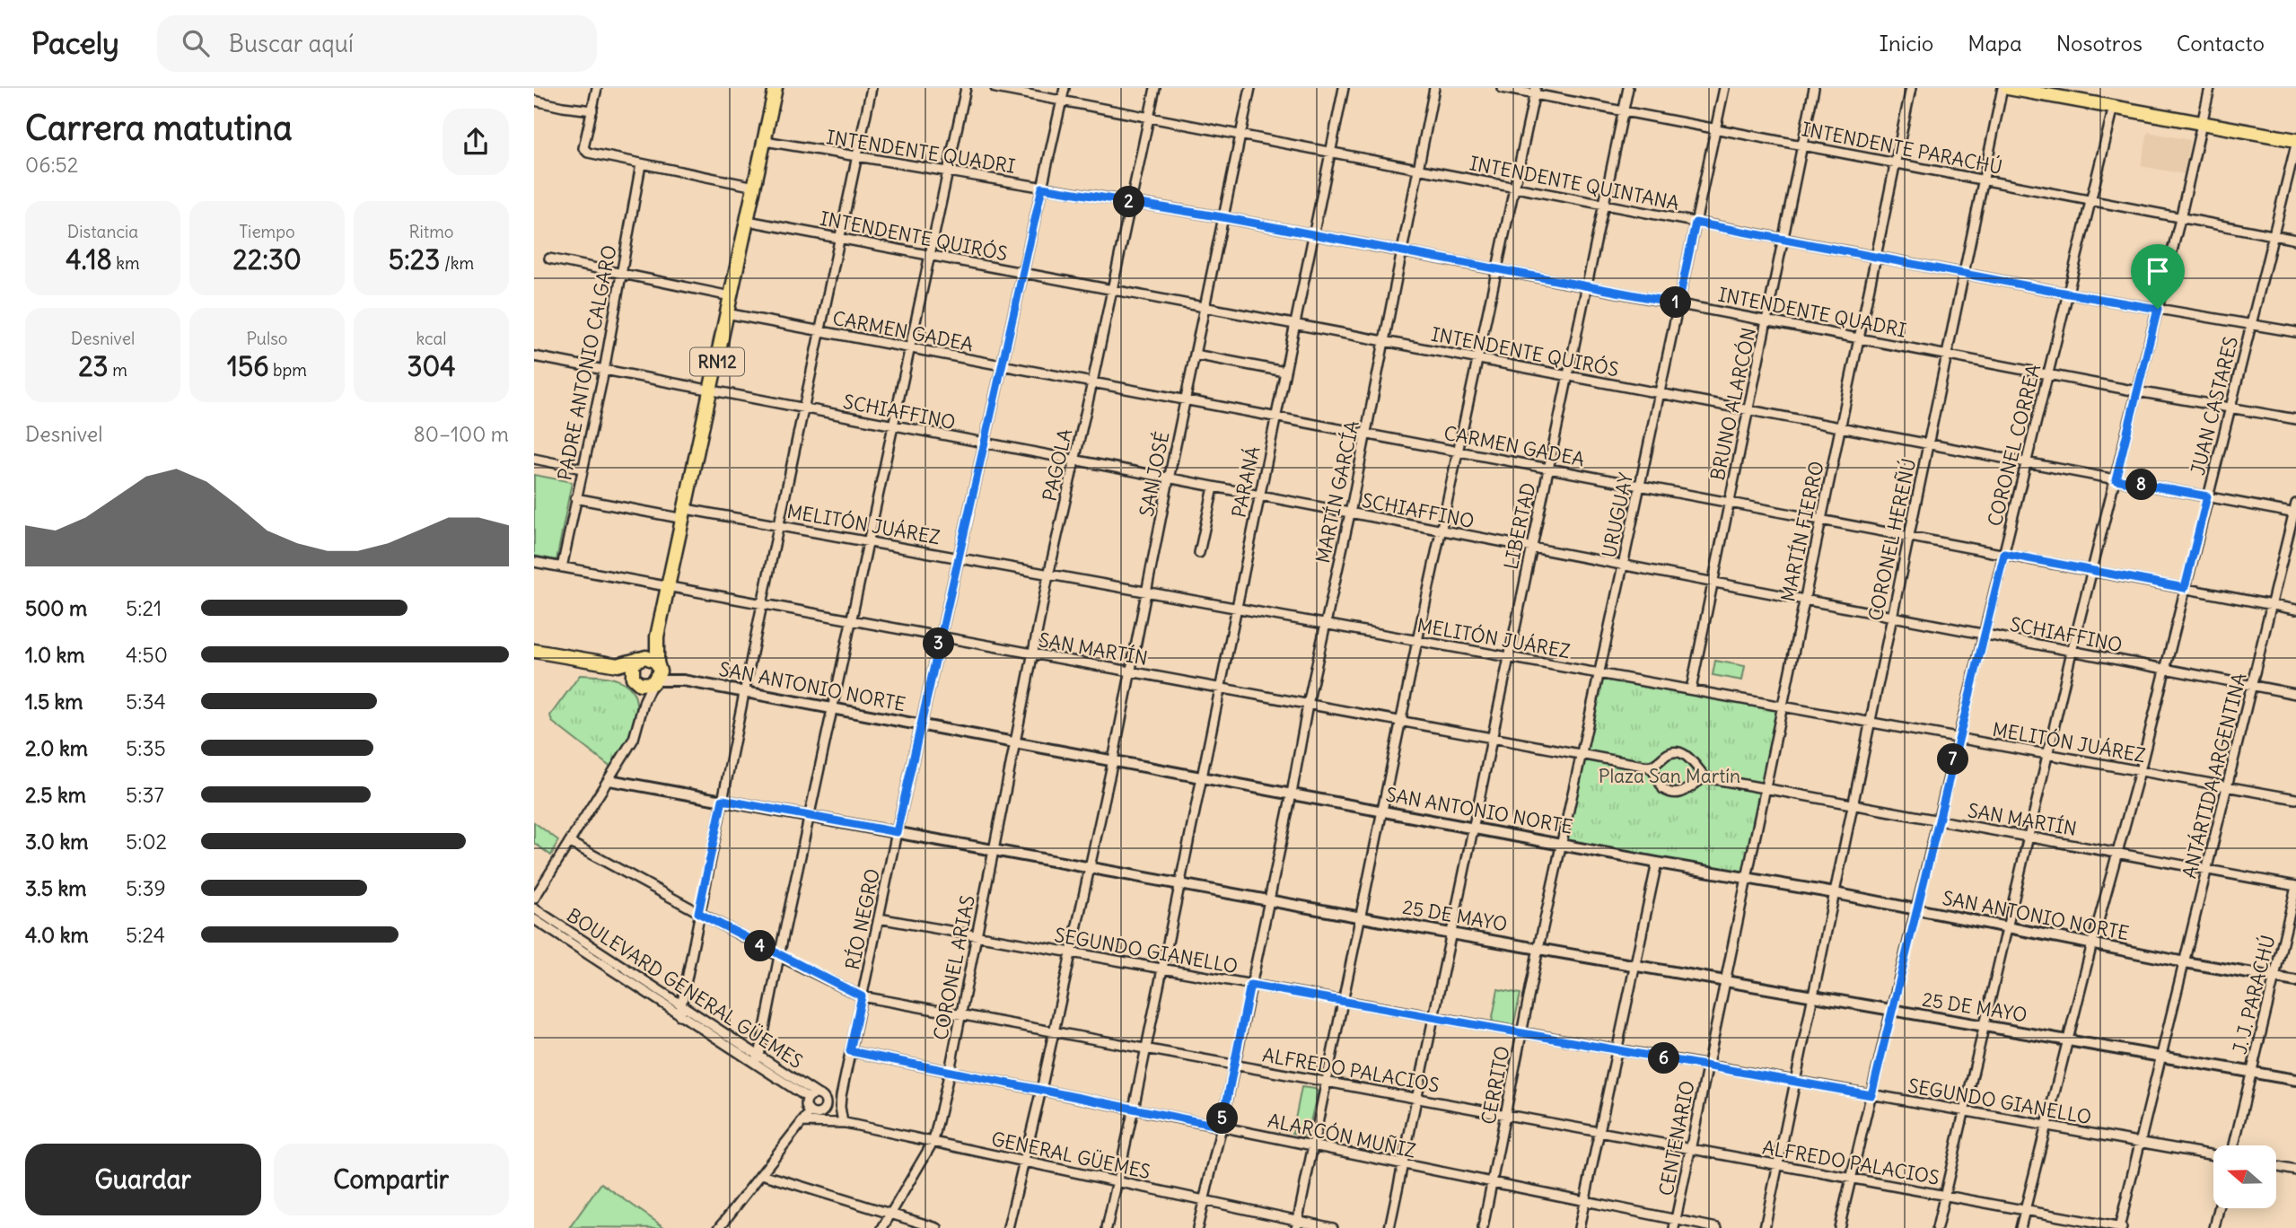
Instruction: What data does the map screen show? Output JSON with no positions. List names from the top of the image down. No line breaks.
{"streets":{"highway":["RN12"],"street":["INTENDENTE PARACHÚ","INTENDENTE QUADRI","INTENDENTE QUINTANA","INTENDENTE QUIRÓS","CARMEN GADEA","PADRE ANTONIO CALGARO","BRUNO ALARCÓN","JUAN CASTARES","SCHIAFFINO","CORONEL CORREA","PAGOLA","SAN JOSÉ","PARANÁ","MARTÍN GARCÍA","URUGUAY","MELITÓN JUÁREZ","LIBERTAD","MARTÍN FIERRO","CORONEL HEREÑÚ","SAN MARTÍN","SAN ANTONIO NORTE","ANTÁRTIDA ARGENTINA","25 DE MAYO","RÍO NEGRO","SEGUNDO GIANELLO","CORONEL ARIAS","BOULEVARD GENERAL GÜEMES","J. J. PARACHÚ","ALFREDO PALACIOS","CERRITO","ALARCÓN MUÑIZ","CENTENARIO","GENERAL GÜEMES"]},"crossings":[["INTENDENTE PARACHÚ","BRUNO ALARCÓN"],["INTENDENTE PARACHÚ","JUAN CASTARES"],["INTENDENTE PARACHÚ","CORONEL CORREA"],["INTENDENTE PARACHÚ","URUGUAY"],["INTENDENTE PARACHÚ","LIBERTAD"],["INTENDENTE PARACHÚ","MARTÍN FIERRO"],["INTENDENTE PARACHÚ","CORONEL HEREÑÚ"],["INTENDENTE QUADRI","RN12"],["INTENDENTE QUADRI","BRUNO ALARCÓN"],["INTENDENTE QUADRI","JUAN CASTARES"],["INTENDENTE QUADRI","CORONEL CORREA"],["INTENDENTE QUADRI","PAGOLA"],["INTENDENTE QUADRI","SAN JOSÉ"],["INTENDENTE QUADRI","PARANÁ"],["INTENDENTE QUADRI","MARTÍN GARCÍA"],["INTENDENTE QUADRI","URUGUAY"],["INTENDENTE QUADRI","LIBERTAD"],["INTENDENTE QUADRI","MARTÍN FIERRO"],["INTENDENTE QUADRI","CORONEL HEREÑÚ"],["INTENDENTE QUADRI","RÍO NEGRO"],["INTENDENTE QUINTANA","BRUNO ALARCÓN"],["INTENDENTE QUINTANA","JUAN CASTARES"],["INTENDENTE QUINTANA","CORONEL CORREA"],["INTENDENTE QUINTANA","PAGOLA"],["INTENDENTE QUINTANA","SAN JOSÉ"],["INTENDENTE QUINTANA","PARANÁ"],["INTENDENTE QUINTANA","MARTÍN GARCÍA"],["INTENDENTE QUINTANA","URUGUAY"],["INTENDENTE QUINTANA","LIBERTAD"],["INTENDENTE QUINTANA","MARTÍN FIERRO"],["INTENDENTE QUINTANA","CORONEL HEREÑÚ"],["INTENDENTE QUINTANA","RÍO NEGRO"],["INTENDENTE QUIRÓS","RN12"],["INTENDENTE QUIRÓS","BRUNO ALARCÓN"],["INTENDENTE QUIRÓS","JUAN CASTARES"],["INTENDENTE QUIRÓS","CORONEL CORREA"],["INTENDENTE QUIRÓS","PAGOLA"],["INTENDENTE QUIRÓS","SAN JOSÉ"],["INTENDENTE QUIRÓS","PARANÁ"],["INTENDENTE QUIRÓS","MARTÍN GARCÍA"],["INTENDENTE QUIRÓS","URUGUAY"],["INTENDENTE QUIRÓS","LIBERTAD"],["INTENDENTE QUIRÓS","MARTÍN FIERRO"],["INTENDENTE QUIRÓS","CORONEL HEREÑÚ"],["INTENDENTE QUIRÓS","ANTÁRTIDA ARGENTINA"],["INTENDENTE QUIRÓS","RÍO NEGRO"],["CARMEN GADEA","RN12"],["CARMEN GADEA","BRUNO ALARCÓN"],["CARMEN GADEA","JUAN CASTARES"],["CARMEN GADEA","CORONEL CORREA"],["CARMEN GADEA","PAGOLA"],["CARMEN GADEA","SAN JOSÉ"],["CARMEN GADEA","PARANÁ"],["CARMEN GADEA","MARTÍN GARCÍA"],["CARMEN GADEA","URUGUAY"],["CARMEN GADEA","LIBERTAD"],["CARMEN GADEA","MARTÍN FIERRO"],["CARMEN GADEA","CORONEL HEREÑÚ"],["CARMEN GADEA","ANTÁRTIDA ARGENTINA"],["CARMEN GADEA","RÍO NEGRO"],["RN12","SCHIAFFINO"],["RN12","MELITÓN JUÁREZ"],["RN12","SAN MARTÍN"],["RN12","SAN ANTONIO NORTE"],["PADRE ANTONIO CALGARO","SCHIAFFINO"],["PADRE ANTONIO CALGARO","MELITÓN JUÁREZ"],["PADRE ANTONIO CALGARO","SAN MARTÍN"],["BRUNO ALARCÓN","SCHIAFFINO"],["BRUNO ALARCÓN","MELITÓN JUÁREZ"],["JUAN CASTARES","SCHIAFFINO"],["JUAN CASTARES","MELITÓN JUÁREZ"],["JUAN CASTARES","SAN MARTÍN"],["JUAN CASTARES","SAN ANTONIO NORTE"],["JUAN CASTARES","25 DE MAYO"],["JUAN CASTARES","SEGUNDO GIANELLO"],["JUAN CASTARES","ALFREDO PALACIOS"],["SCHIAFFINO","CORONEL CORREA"],["SCHIAFFINO","PAGOLA"],["SCHIAFFINO","SAN JOSÉ"],["SCHIAFFINO","PARANÁ"],["SCHIAFFINO","MARTÍN GARCÍA"],["SCHIAFFINO","URUGUAY"],["SCHIAFFINO","LIBERTAD"],["SCHIAFFINO","MARTÍN FIERRO"],["SCHIAFFINO","CORONEL HEREÑÚ"],["SCHIAFFINO","ANTÁRTIDA ARGENTINA"],["SCHIAFFINO","RÍO NEGRO"],["CORONEL CORREA","MELITÓN JUÁREZ"],["CORONEL CORREA","SAN MARTÍN"],["CORONEL CORREA","SAN ANTONIO NORTE"],["CORONEL CORREA","25 DE MAYO"],["CORONEL CORREA","SEGUNDO GIANELLO"],["CORONEL CORREA","ALFREDO PALACIOS"],["PAGOLA","MELITÓN JUÁREZ"],["PAGOLA","SAN MARTÍN"],["PAGOLA","SAN ANTONIO NORTE"],["PAGOLA","25 DE MAYO"],["PAGOLA","CORONEL ARIAS"],["SAN JOSÉ","MELITÓN JUÁREZ"],["SAN JOSÉ","SAN MARTÍN"],["SAN JOSÉ","SAN ANTONIO NORTE"],["SAN JOSÉ","25 DE MAYO"],["SAN JOSÉ","SEGUNDO GIANELLO"],["SAN JOSÉ","ALFREDO PALACIOS"],["SAN JOSÉ","ALARCÓN MUÑIZ"],["SAN JOSÉ","GENERAL GÜEMES"],["PARANÁ","MELITÓN JUÁREZ"],["PARANÁ","SAN MARTÍN"],["PARANÁ","SAN ANTONIO NORTE"],["PARANÁ","25 DE MAYO"],["PARANÁ","SEGUNDO GIANELLO"],["PARANÁ","ALFREDO PALACIOS"],["PARANÁ","ALARCÓN MUÑIZ"],["PARANÁ","GENERAL GÜEMES"],["MARTÍN GARCÍA","MELITÓN JUÁREZ"],["MARTÍN GARCÍA","SAN MARTÍN"],["MARTÍN GARCÍA","SAN ANTONIO NORTE"],["MARTÍN GARCÍA","25 DE MAYO"],["MARTÍN GARCÍA","SEGUNDO GIANELLO"],["MARTÍN GARCÍA","ALFREDO PALACIOS"],["MARTÍN GARCÍA","ALARCÓN MUÑIZ"],["MARTÍN GARCÍA","GENERAL GÜEMES"],["URUGUAY","MELITÓN JUÁREZ"],["URUGUAY","SAN MARTÍN"],["URUGUAY","SAN ANTONIO NORTE"],["URUGUAY","25 DE MAYO"],["URUGUAY","CERRITO"],["MELITÓN JUÁREZ","LIBERTAD"],["MELITÓN JUÁREZ","MARTÍN FIERRO"],["MELITÓN JUÁREZ","CORONEL HEREÑÚ"],["MELITÓN JUÁREZ","ANTÁRTIDA ARGENTINA"],["MELITÓN JUÁREZ","RÍO NEGRO"],["LIBERTAD","SAN MARTÍN"],["LIBERTAD","SAN ANTONIO NORTE"],["LIBERTAD","25 DE MAYO"],["LIBERTAD","SEGUNDO GIANELLO"],["LIBERTAD","ALFREDO PALACIOS"],["LIBERTAD","ALARCÓN MUÑIZ"],["MARTÍN FIERRO","SAN MARTÍN"],["MARTÍN FIERRO","SAN ANTONIO NORTE"],["MARTÍN FIERRO","25 DE MAYO"],["MARTÍN FIERRO","CENTENARIO"],["CORONEL HEREÑÚ","SAN MARTÍN"],["CORONEL HEREÑÚ","SAN ANTONIO NORTE"],["CORONEL HEREÑÚ","25 DE MAYO"],["CORONEL HEREÑÚ","SEGUNDO GIANELLO"],["CORONEL HEREÑÚ","ALFREDO PALACIOS"],["SAN MARTÍN","ANTÁRTIDA ARGENTINA"],["SAN MARTÍN","RÍO NEGRO"],["SAN MARTÍN","J. J. PARACHÚ"],["SAN ANTONIO NORTE","ANTÁRTIDA ARGENTINA"],["SAN ANTONIO NORTE","RÍO NEGRO"],["SAN ANTONIO NORTE","J. J. PARACHÚ"],["ANTÁRTIDA ARGENTINA","25 DE MAYO"],["ANTÁRTIDA ARGENTINA","SEGUNDO GIANELLO"],["ANTÁRTIDA ARGENTINA","ALFREDO PALACIOS"],["25 DE MAYO","RÍO NEGRO"],["25 DE MAYO","CORONEL ARIAS"],["25 DE MAYO","J. J. PARACHÚ"],["25 DE MAYO","CERRITO"],["25 DE MAYO","CENTENARIO"],["RÍO NEGRO","SEGUNDO GIANELLO"],["RÍO NEGRO","BOULEVARD GENERAL GÜEMES"],["RÍO NEGRO","ALFREDO PALACIOS"],["RÍO NEGRO","ALARCÓN MUÑIZ"],["RÍO NEGRO","GENERAL GÜEMES"],["SEGUNDO GIANELLO","CORONEL ARIAS"],["SEGUNDO GIANELLO","CERRITO"],["SEGUNDO GIANELLO","CENTENARIO"],["CORONEL ARIAS","ALFREDO PALACIOS"],["CORONEL ARIAS","ALARCÓN MUÑIZ"],["CORONEL ARIAS","GENERAL GÜEMES"],["ALFREDO PALACIOS","CERRITO"],["ALFREDO PALACIOS","CENTENARIO"],["CERRITO","ALARCÓN MUÑIZ"],["ALARCÓN MUÑIZ","CENTENARIO"]],"parks":["Plaza San Martín"],"north":"left","page":{"header":"Pacely","search":"Buscar aquí","nav":["Inicio","Mapa","Nosotros","Contacto"],"heading":["Carrera matutina","06:52"],"pins":["2","1","8","3","7","4","6","5"],"stats":[["Distancia","4.18 km"],["Tiempo","22:30"],["Ritmo","5:23 /km"],["Desnivel","23 m"],["Pulso","156 bpm"],["kcal","304"]],"chart":["Desnivel","80–100 m"],"list":[{"name":"500 m","note":"5:21"},{"name":"1.0 km","note":"4:50"},{"name":"1.5 km","note":"5:34"},{"name":"2.0 km","note":"5:35"},{"name":"2.5 km","note":"5:37"},{"name":"3.0 km","note":"5:02"},{"name":"3.5 km","note":"5:39"},{"name":"4.0 km","note":"5:24"}],"buttons":["Guardar","Compartir"]}}
